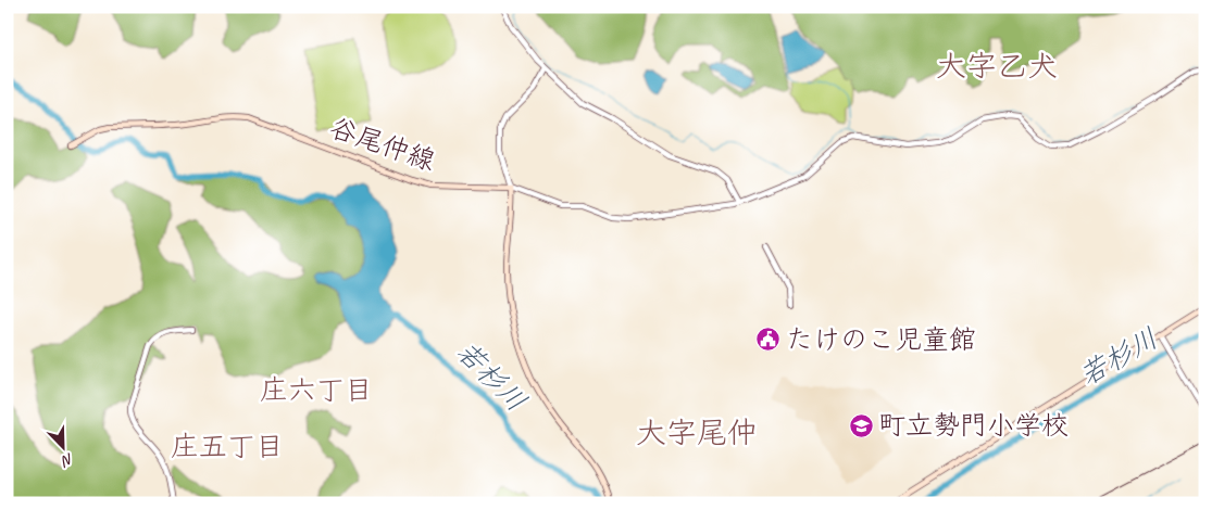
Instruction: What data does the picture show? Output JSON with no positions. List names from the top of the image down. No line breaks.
{"streets":{"main road":["谷尾仲線"]},"districts":["大字乙犬","庄六丁目","大字尾仲","庄五丁目"],"water":["若杉川"],"places":{"public building":["たけのこ児童館"],"school or university":["町立勢門小学校"]},"north":"bottom right"}
